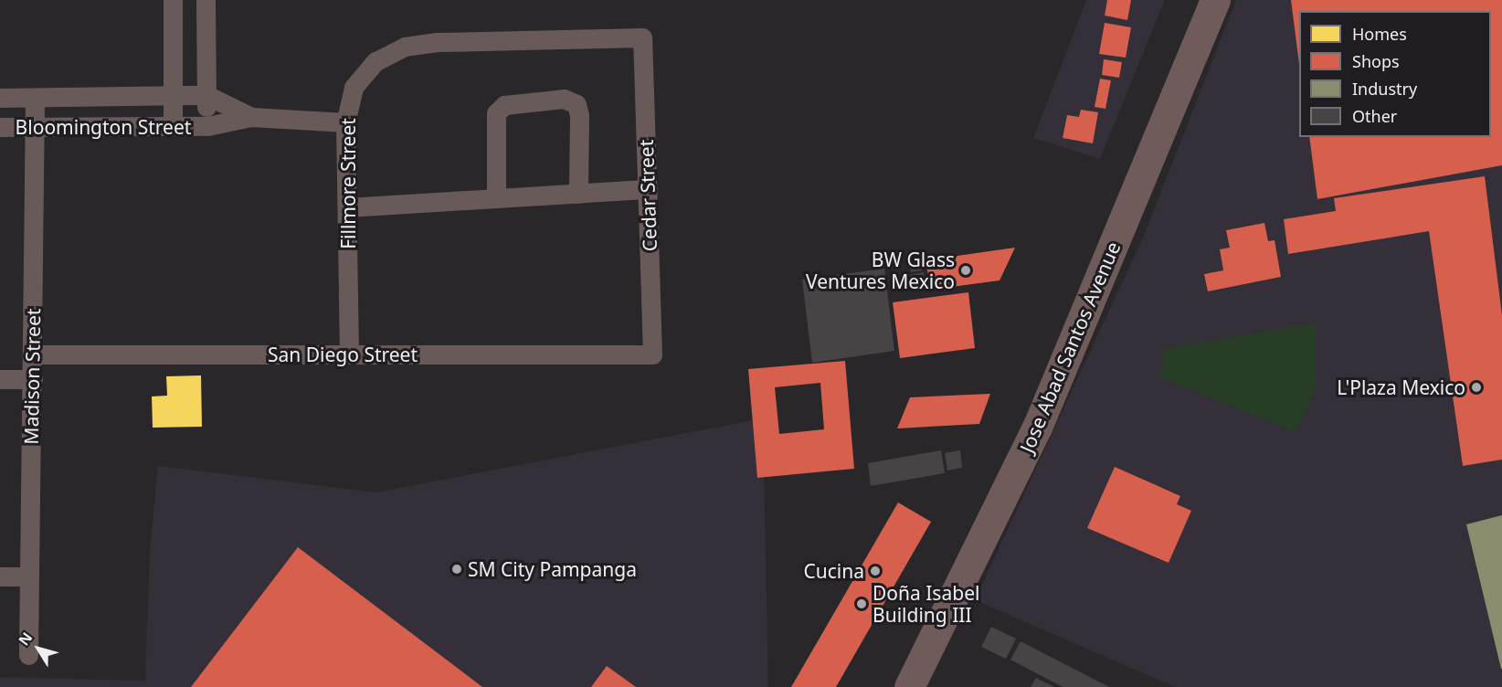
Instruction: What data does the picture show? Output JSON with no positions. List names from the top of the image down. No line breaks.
{"streets":{"highway":["Jose Abad Santos Avenue"],"street":["Bloomington Street","Fillmore Street","Cedar Street","San Diego Street","Madison Street"]},"crossings":[["Bloomington Street","Madison Street"],["Fillmore Street","Cedar Street"],["Fillmore Street","San Diego Street"],["Cedar Street","San Diego Street"],["San Diego Street","Madison Street"]],"places":["BW Glass Ventures Mexico","L'Plaza Mexico","SM City Pampanga","Cucina","Doña Isabel Building III"],"legend":["Homes","Shops","Industry","Other"],"north":"top left"}
